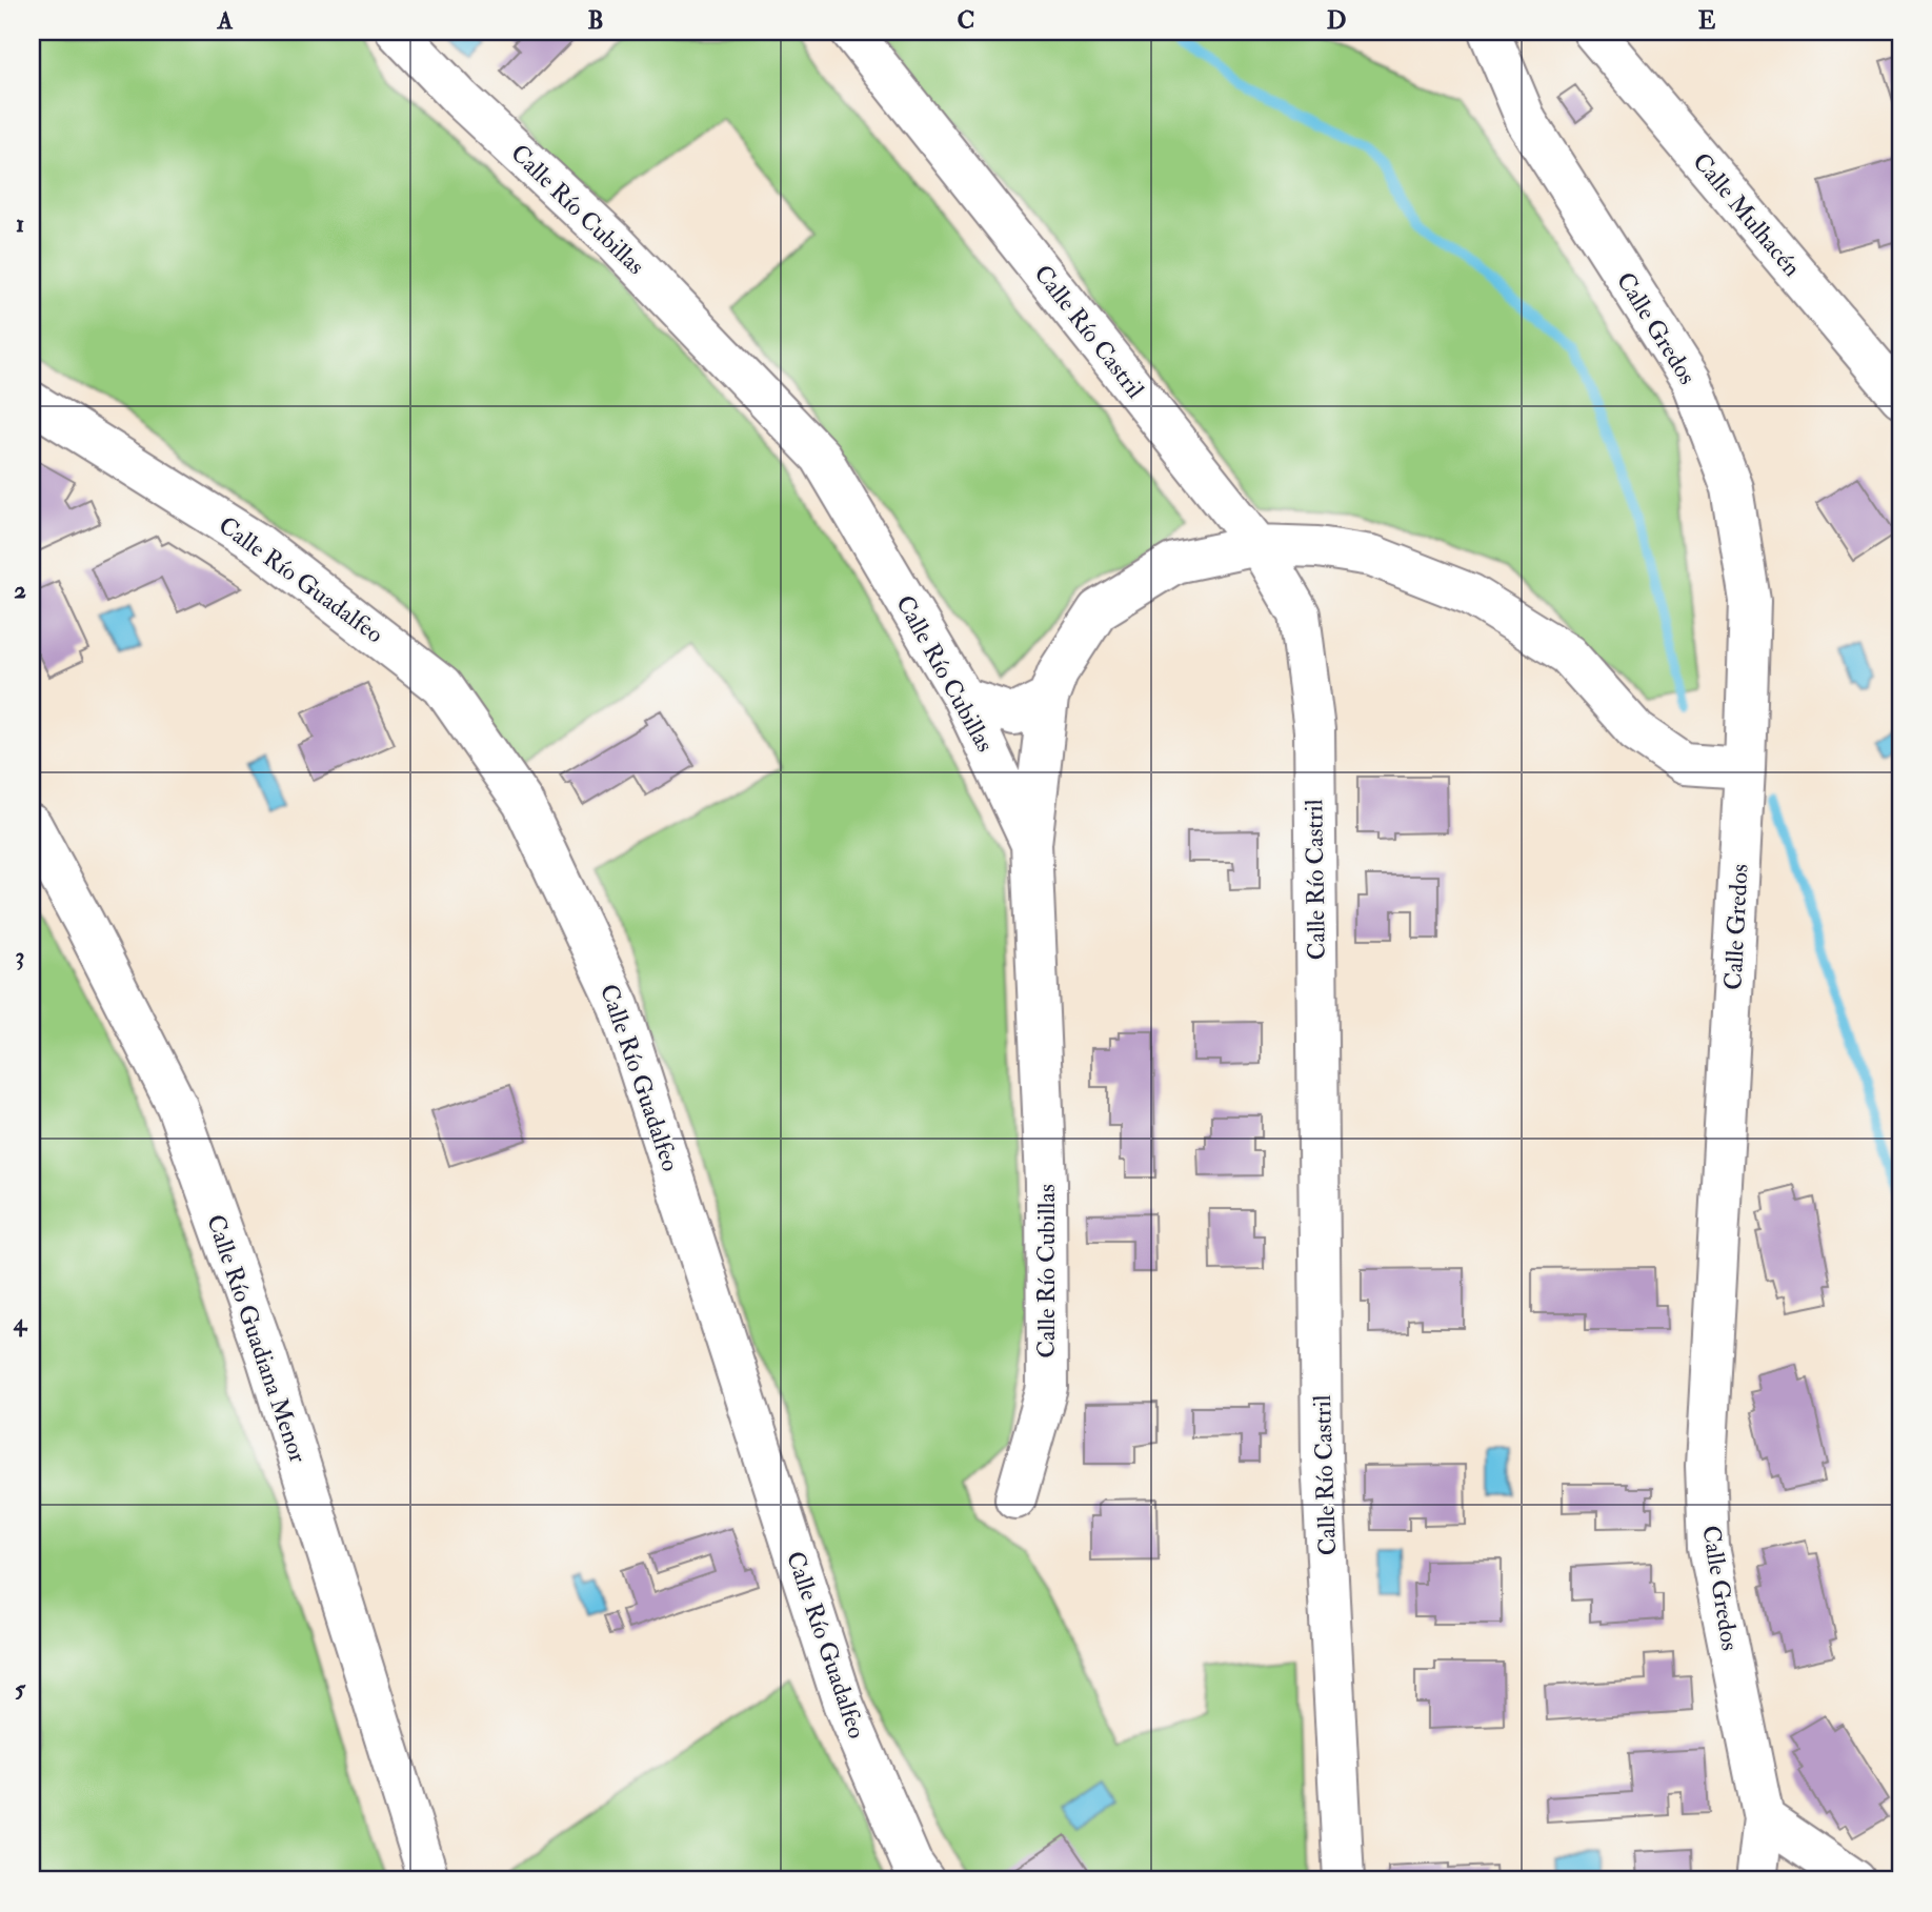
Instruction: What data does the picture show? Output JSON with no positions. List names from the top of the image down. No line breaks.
{"streets":{"street":["Calle Río Cubillas","Calle Mulhacén","Calle Gredos","Calle Río Castril","Calle Río Guadalfeo","Calle Río Guadiana Menor"]},"grid":{"columns":["A","B","C","D","E"],"rows":["1","2","3","4","5"]}}
